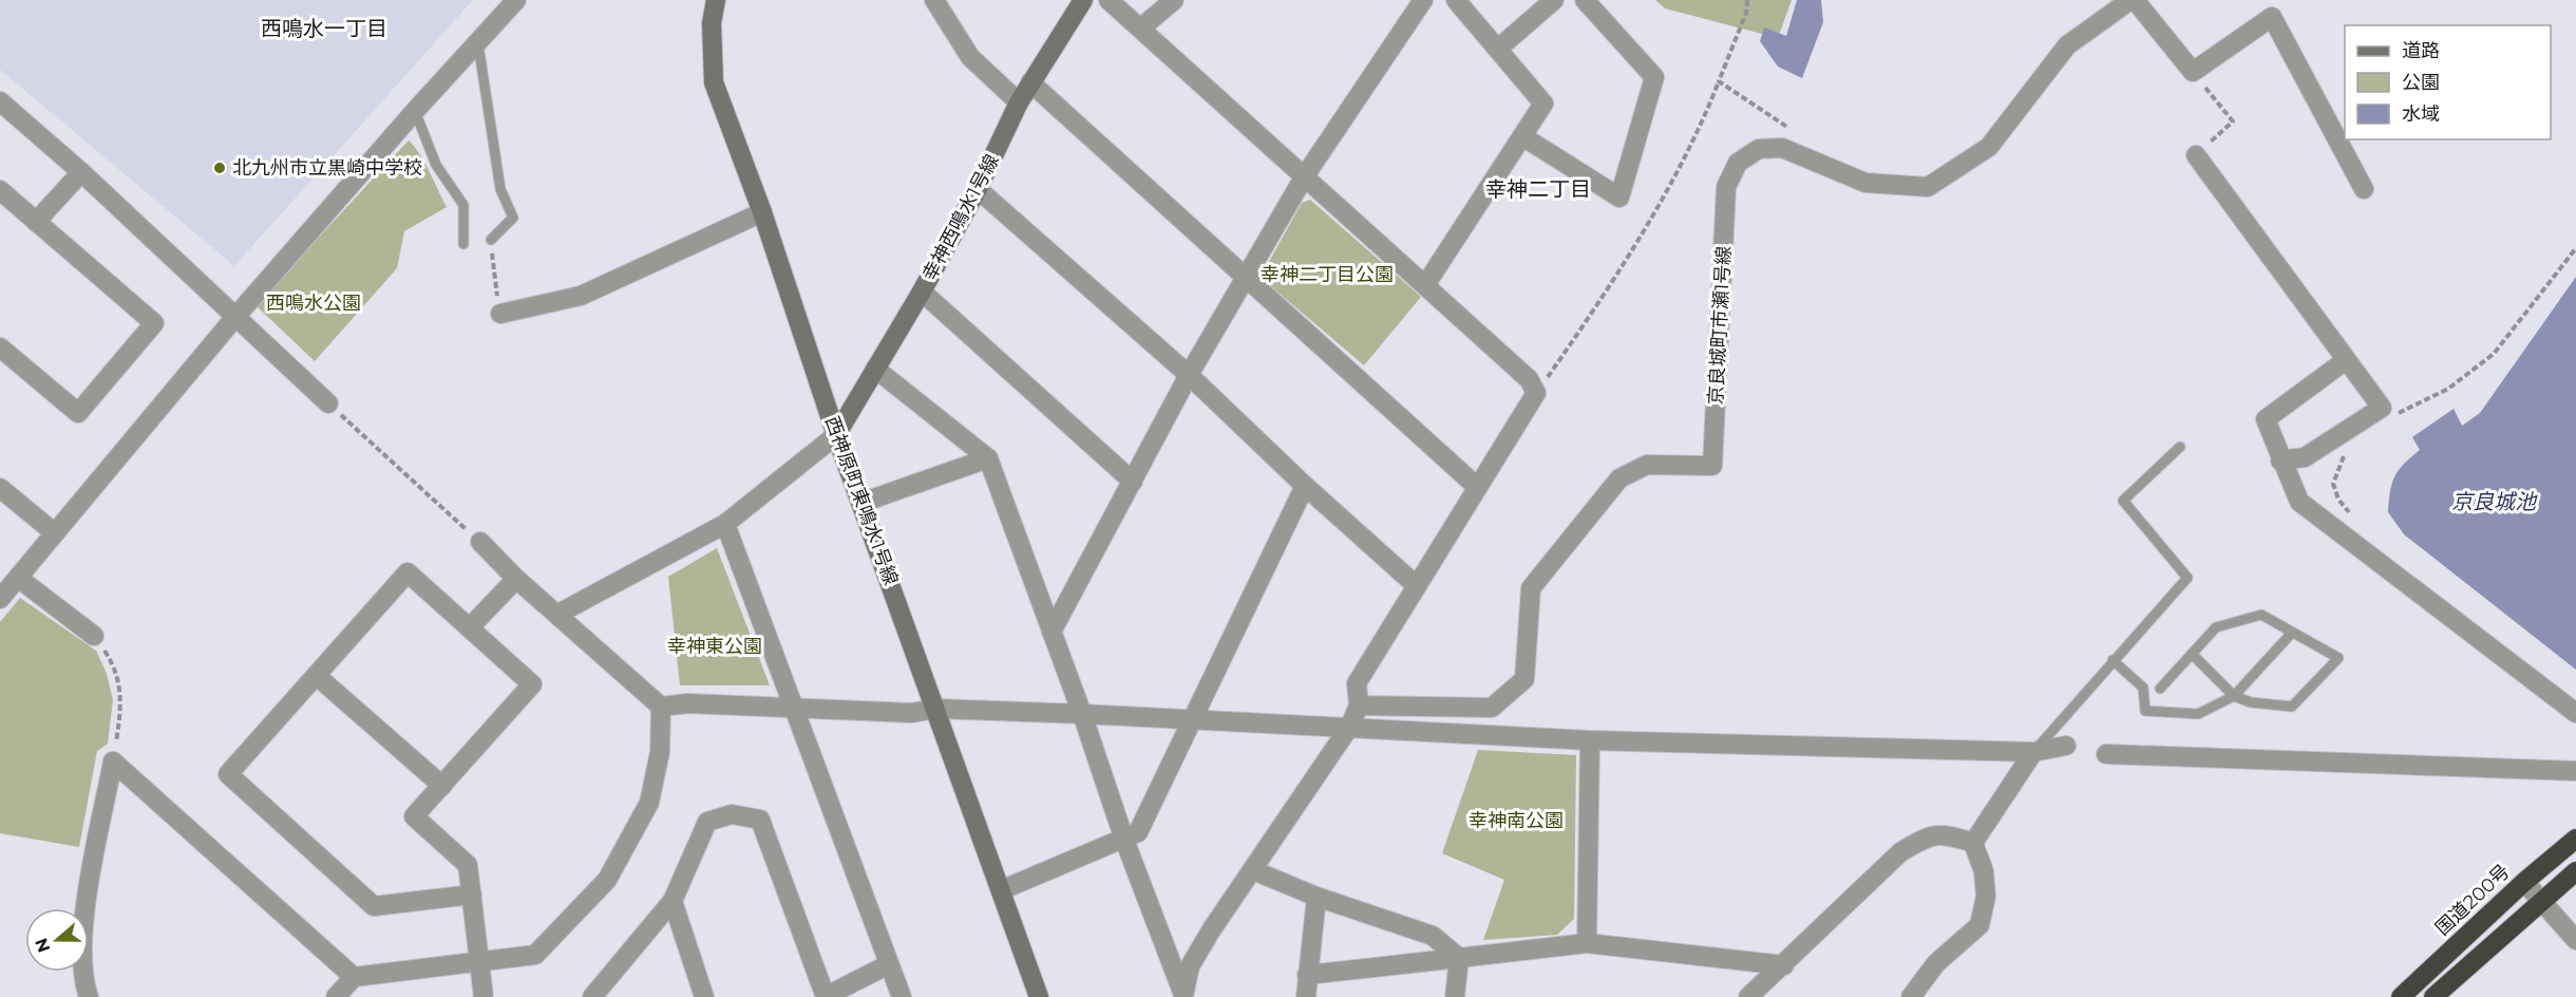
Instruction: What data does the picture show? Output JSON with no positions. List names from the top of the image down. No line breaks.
{"streets":{"highway":["国道200号"],"street":["幸神西鳴水1号線","京良城町市瀬1号線","西神原町東鳴水1号線"]},"crossings":[["幸神西鳴水1号線","西神原町東鳴水1号線"]],"districts":["西鳴水一丁目","幸神二丁目"],"water":["京良城池"],"parks":["幸神二丁目公園","西鳴水公園","幸神東公園","幸神南公園"],"places":["北九州市立黒崎中学校"],"legend":["道路","公園","水域"],"north":"left"}
